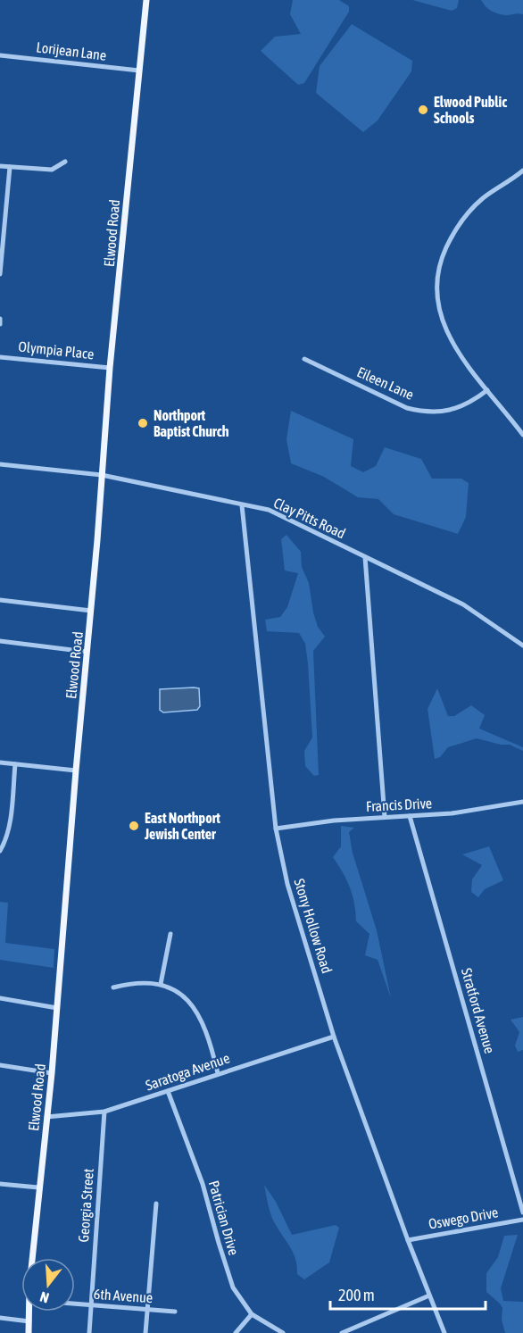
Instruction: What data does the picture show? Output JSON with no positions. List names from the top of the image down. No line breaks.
{"streets":{"main road":["Elwood Road"],"street":["Lorijean Lane","Olympia Place","Eileen Lane","Clay Pitts Road","Francis Drive","Stony Hollow Road","Stratford Avenue","Saratoga Avenue","Georgia Street","Patrician Drive","Oswego Drive","6th Avenue"]},"crossings":[["Lorijean Lane","Elwood Road"],["Elwood Road","Olympia Place"],["Elwood Road","Clay Pitts Road"],["Elwood Road","Saratoga Avenue"],["Clay Pitts Road","Stony Hollow Road"],["Francis Drive","Stony Hollow Road"],["Francis Drive","Stratford Avenue"],["Stony Hollow Road","Saratoga Avenue"],["Stony Hollow Road","Oswego Drive"],["Saratoga Avenue","Georgia Street"],["Saratoga Avenue","Patrician Drive"],["Georgia Street","6th Avenue"]],"places":["Elwood Public Schools","Northport Baptist Church","East Northport Jewish Center"],"scale_bar":"200 m","north":"bottom"}
